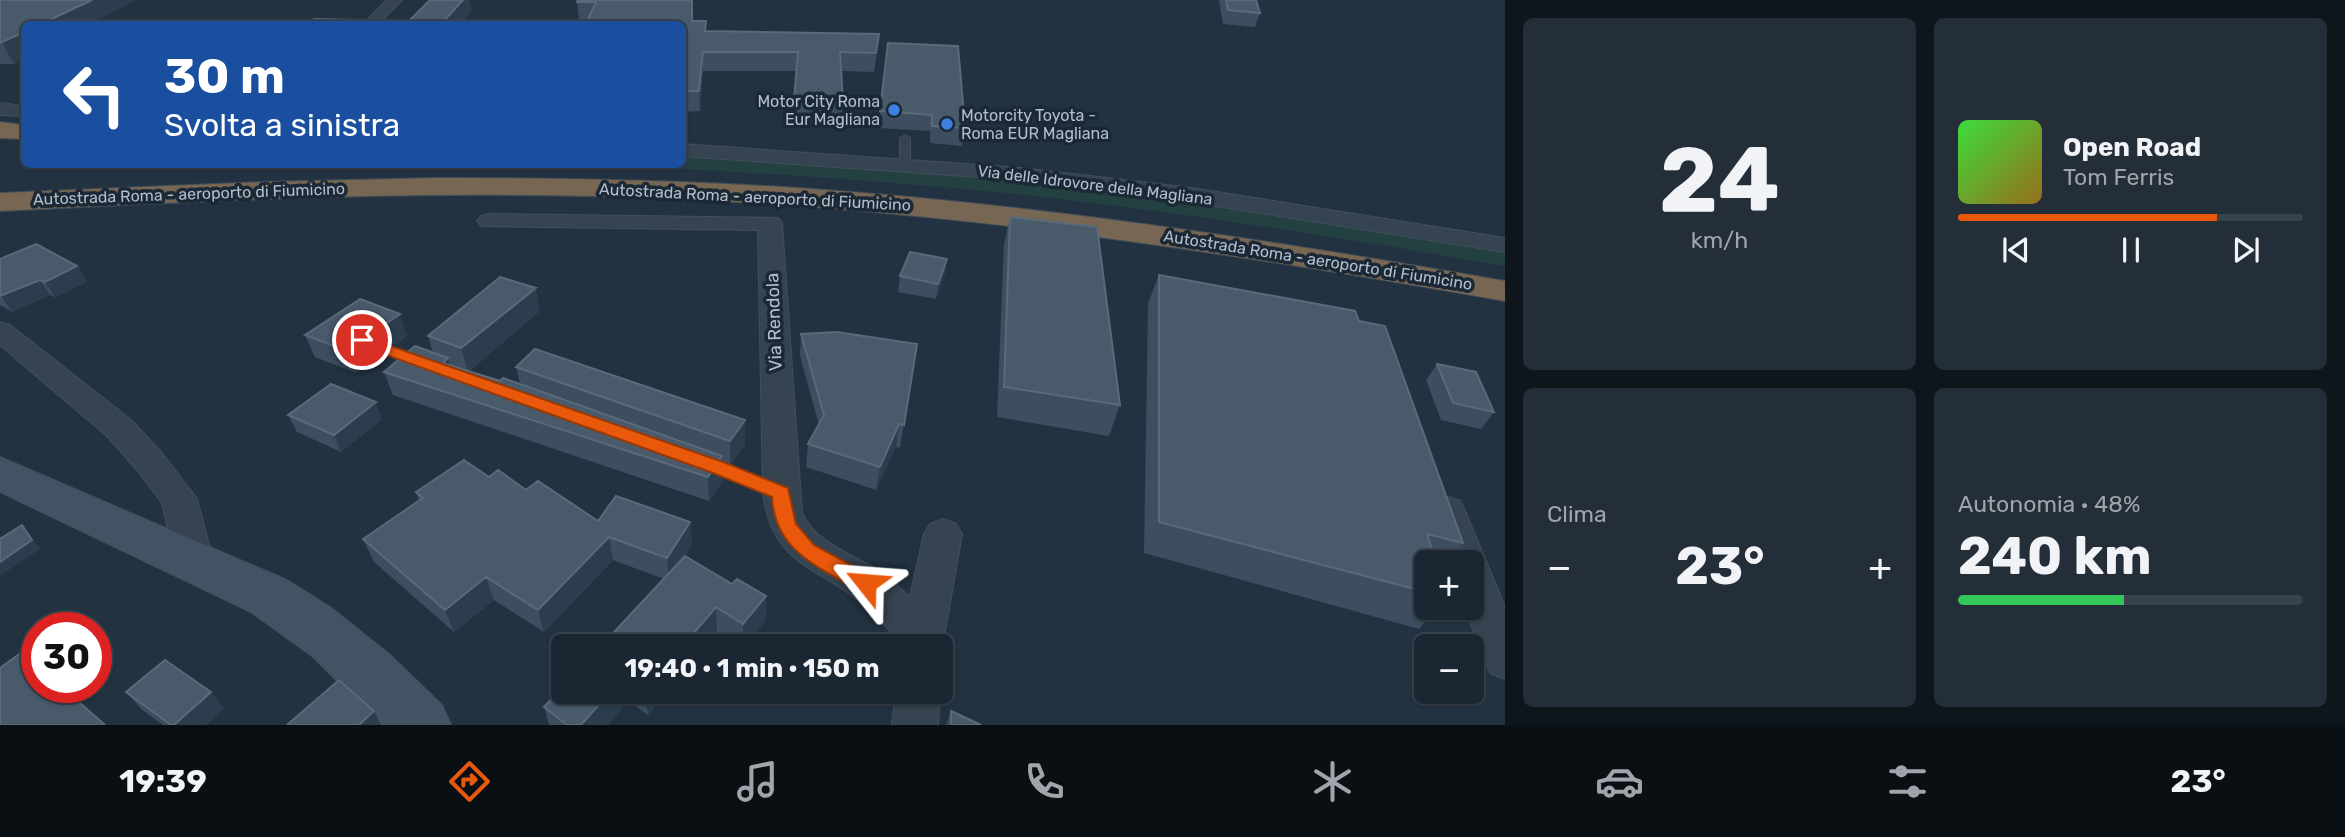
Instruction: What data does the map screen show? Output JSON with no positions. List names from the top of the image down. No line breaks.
{"streets":{"highway":["Autostrada Roma - aeroporto di Fiumicino"],"street":["Via delle Idrovore della Magliana","Via Rendola"]},"places":["Motor City Roma Eur Magliana","Motorcity Toyota - Roma EUR Magliana"],"page":{"tile":[["24","km/h"],"Clima",["Autonomia · 48%","240 km"]],"turn":["30 m","Svolta a sinistra"],"song":["Open Road","Tom Ferris"],"heat":["−","23°","+"],"map_buttons":["+","−"],"limit":"30","trip":"19:40 · 1 min · 150 m","tabs":["19:39","23°"]}}
